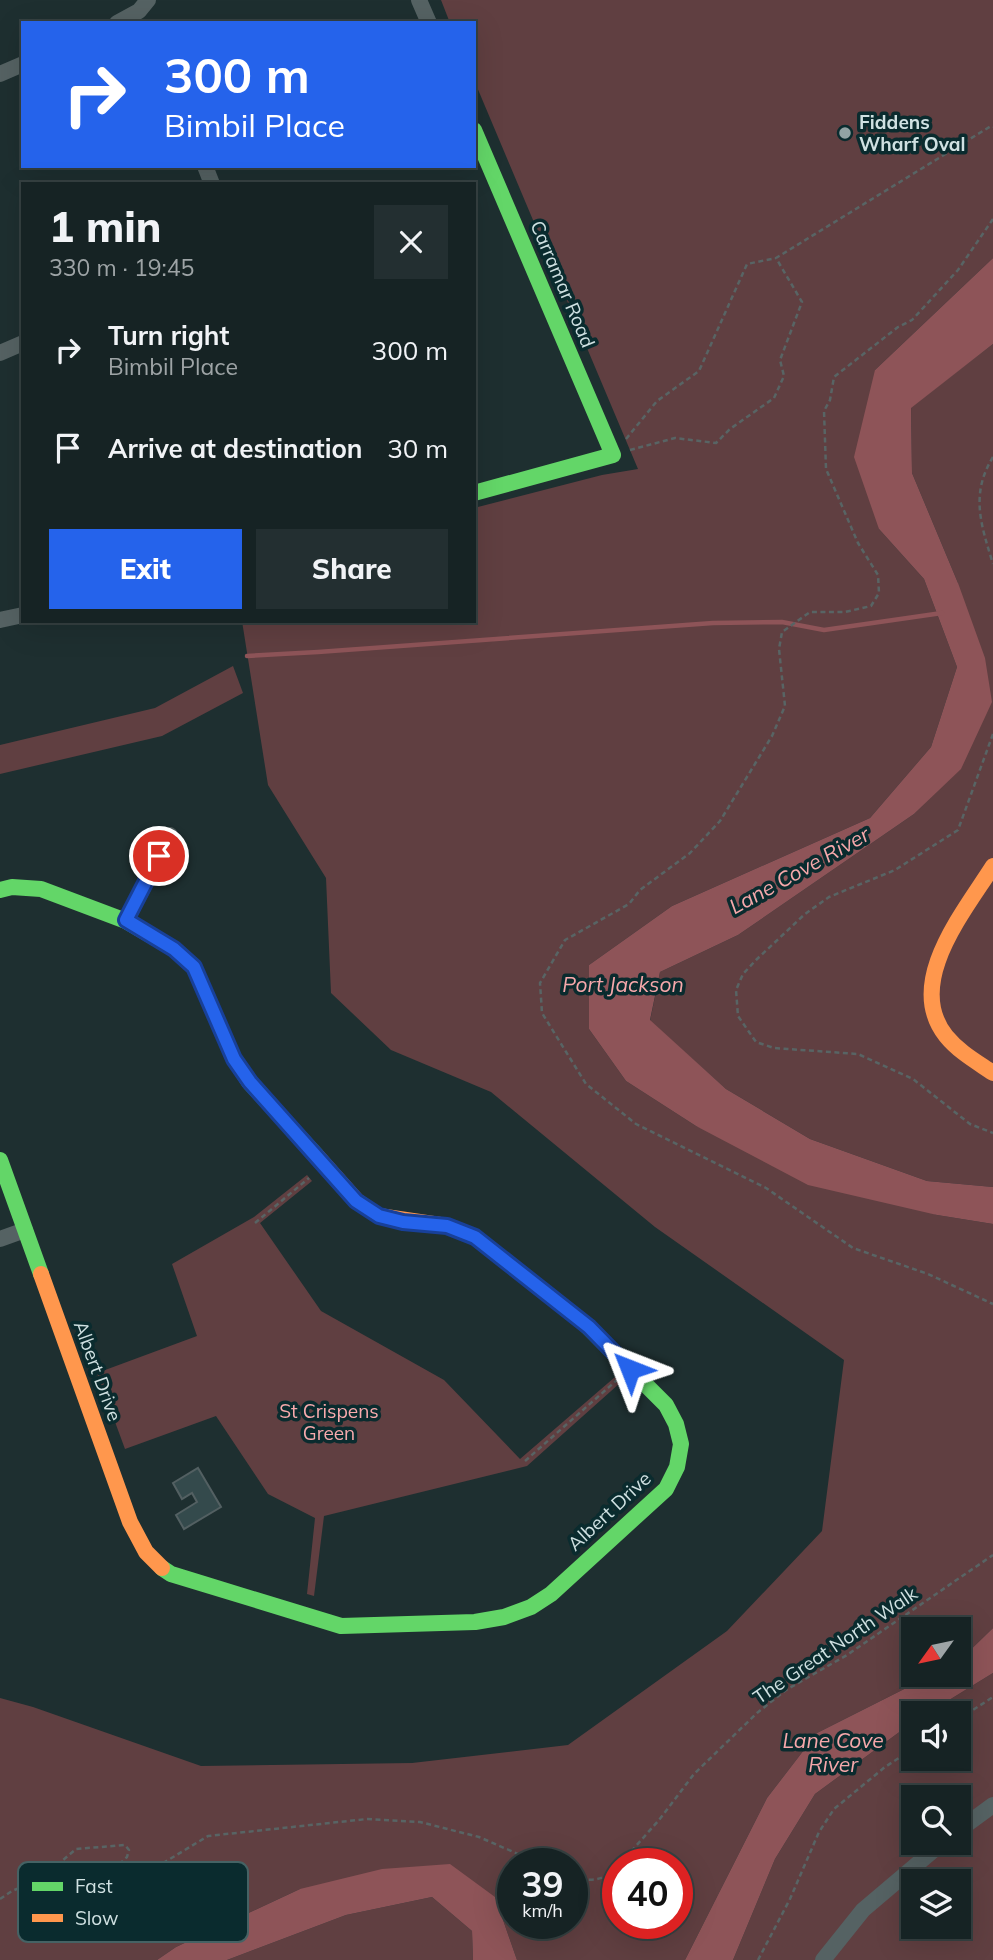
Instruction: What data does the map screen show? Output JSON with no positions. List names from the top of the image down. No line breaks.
{"streets":{"street":["Carramar Road","Albert Drive"],"path":["The Great North Walk"]},"water":["Lane Cove River","Port Jackson"],"parks":["St Crispens Green"],"places":["Fiddens Wharf Oval"],"legend":["Fast","Slow"],"north":"bottom left","page":{"turn":["300 m","Bimbil Place"],"heading":["1 min","330 m · 19:45"],"list":[{"name":"Turn right","note":"Bimbil Place","value":"300 m"},{"name":"Arrive at destination","value":"30 m"}],"buttons":["Exit","Share"],"speed":"39 km/h","limit":"40"}}
